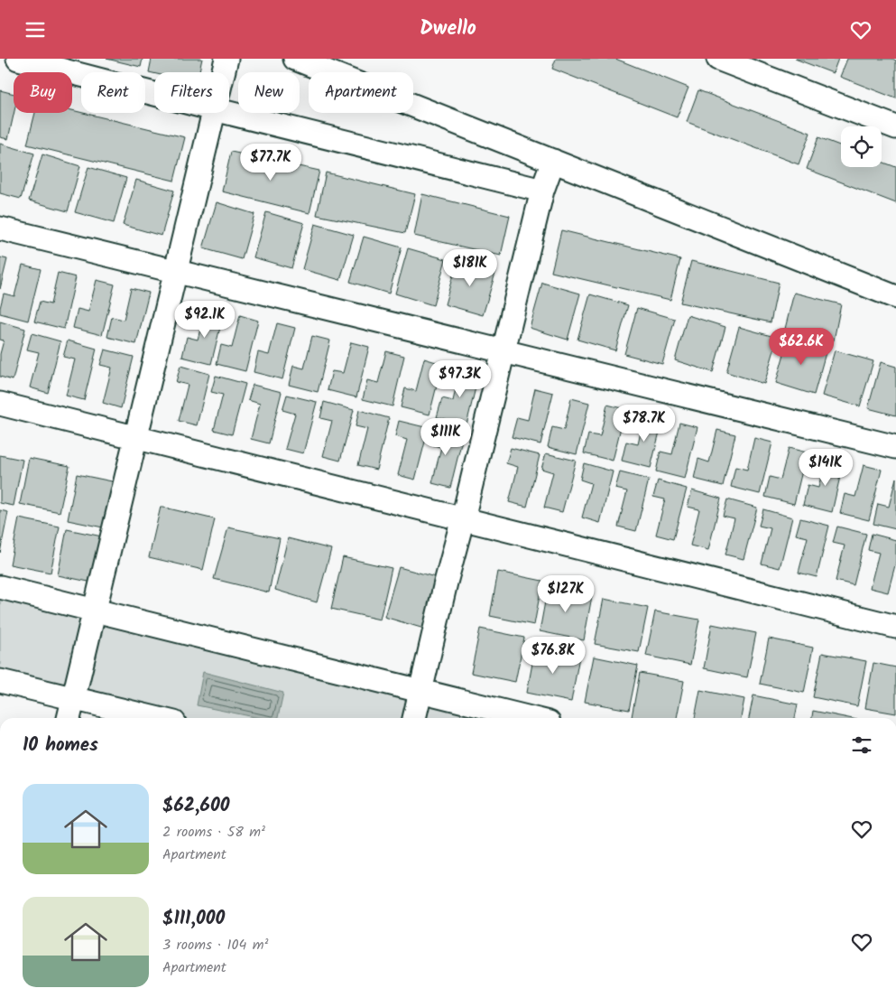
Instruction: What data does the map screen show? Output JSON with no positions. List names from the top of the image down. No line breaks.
{"page":{"header":"Dwello","chip":["Buy","Rent","Filters","New","Apartment"],"price":["$77.7K","$181K","$92.1K","$62.6K","$97.3K","$78.7K","$111K","$141K","$127K","$76.8K"],"heading":"10 homes","list":[{"name":"$62,600","note":"2 rooms · 58 m² · Apartment"},{"name":"$111,000","note":"3 rooms · 104 m² · Apartment"}]}}
